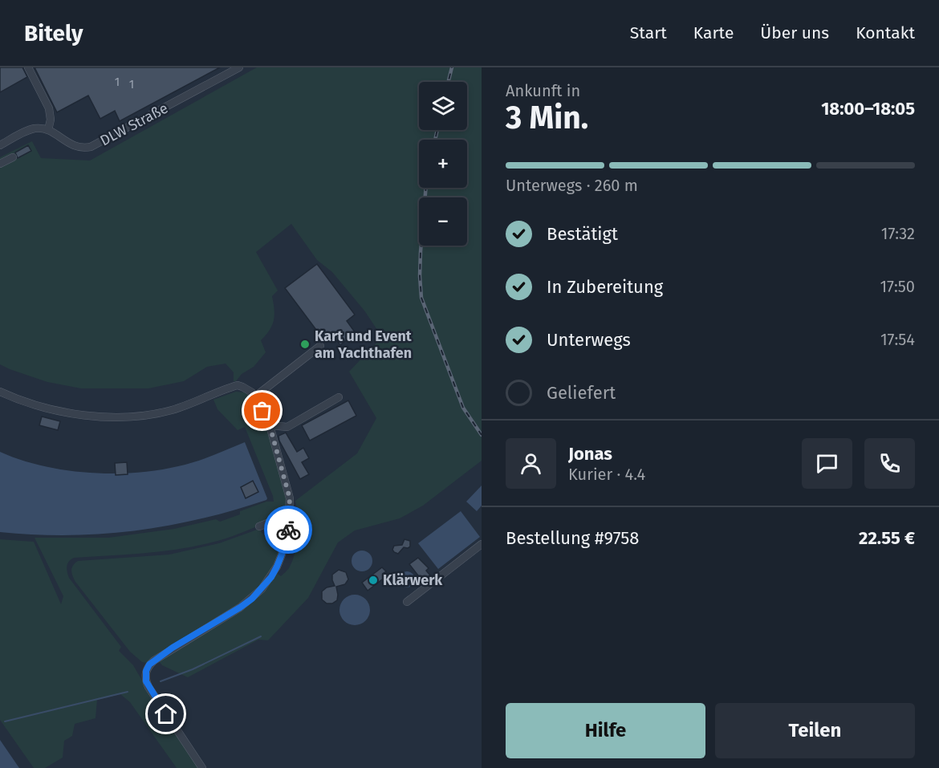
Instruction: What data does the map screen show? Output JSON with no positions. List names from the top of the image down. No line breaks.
{"streets":{"lane":["DLW Straße"]},"places":["Kart und Event am Yachthafen","Klärwerk"],"house_numbers":["1","1"],"page":{"header":"Bitely","nav":["Start","Karte","Über uns","Kontakt"],"heading":["3 Min.","Ankunft in","18:00–18:05"],"panel":["Jonas","Kurier · 4.4","Bestellung #9758","22.55 €"],"map_buttons":["+","−"],"bar":"Unterwegs · 260 m","list":[["Bestätigt","17:32"],["In Zubereitung","17:50"],["Unterwegs","17:54"],"Geliefert"],"buttons":["Hilfe","Teilen"]}}
